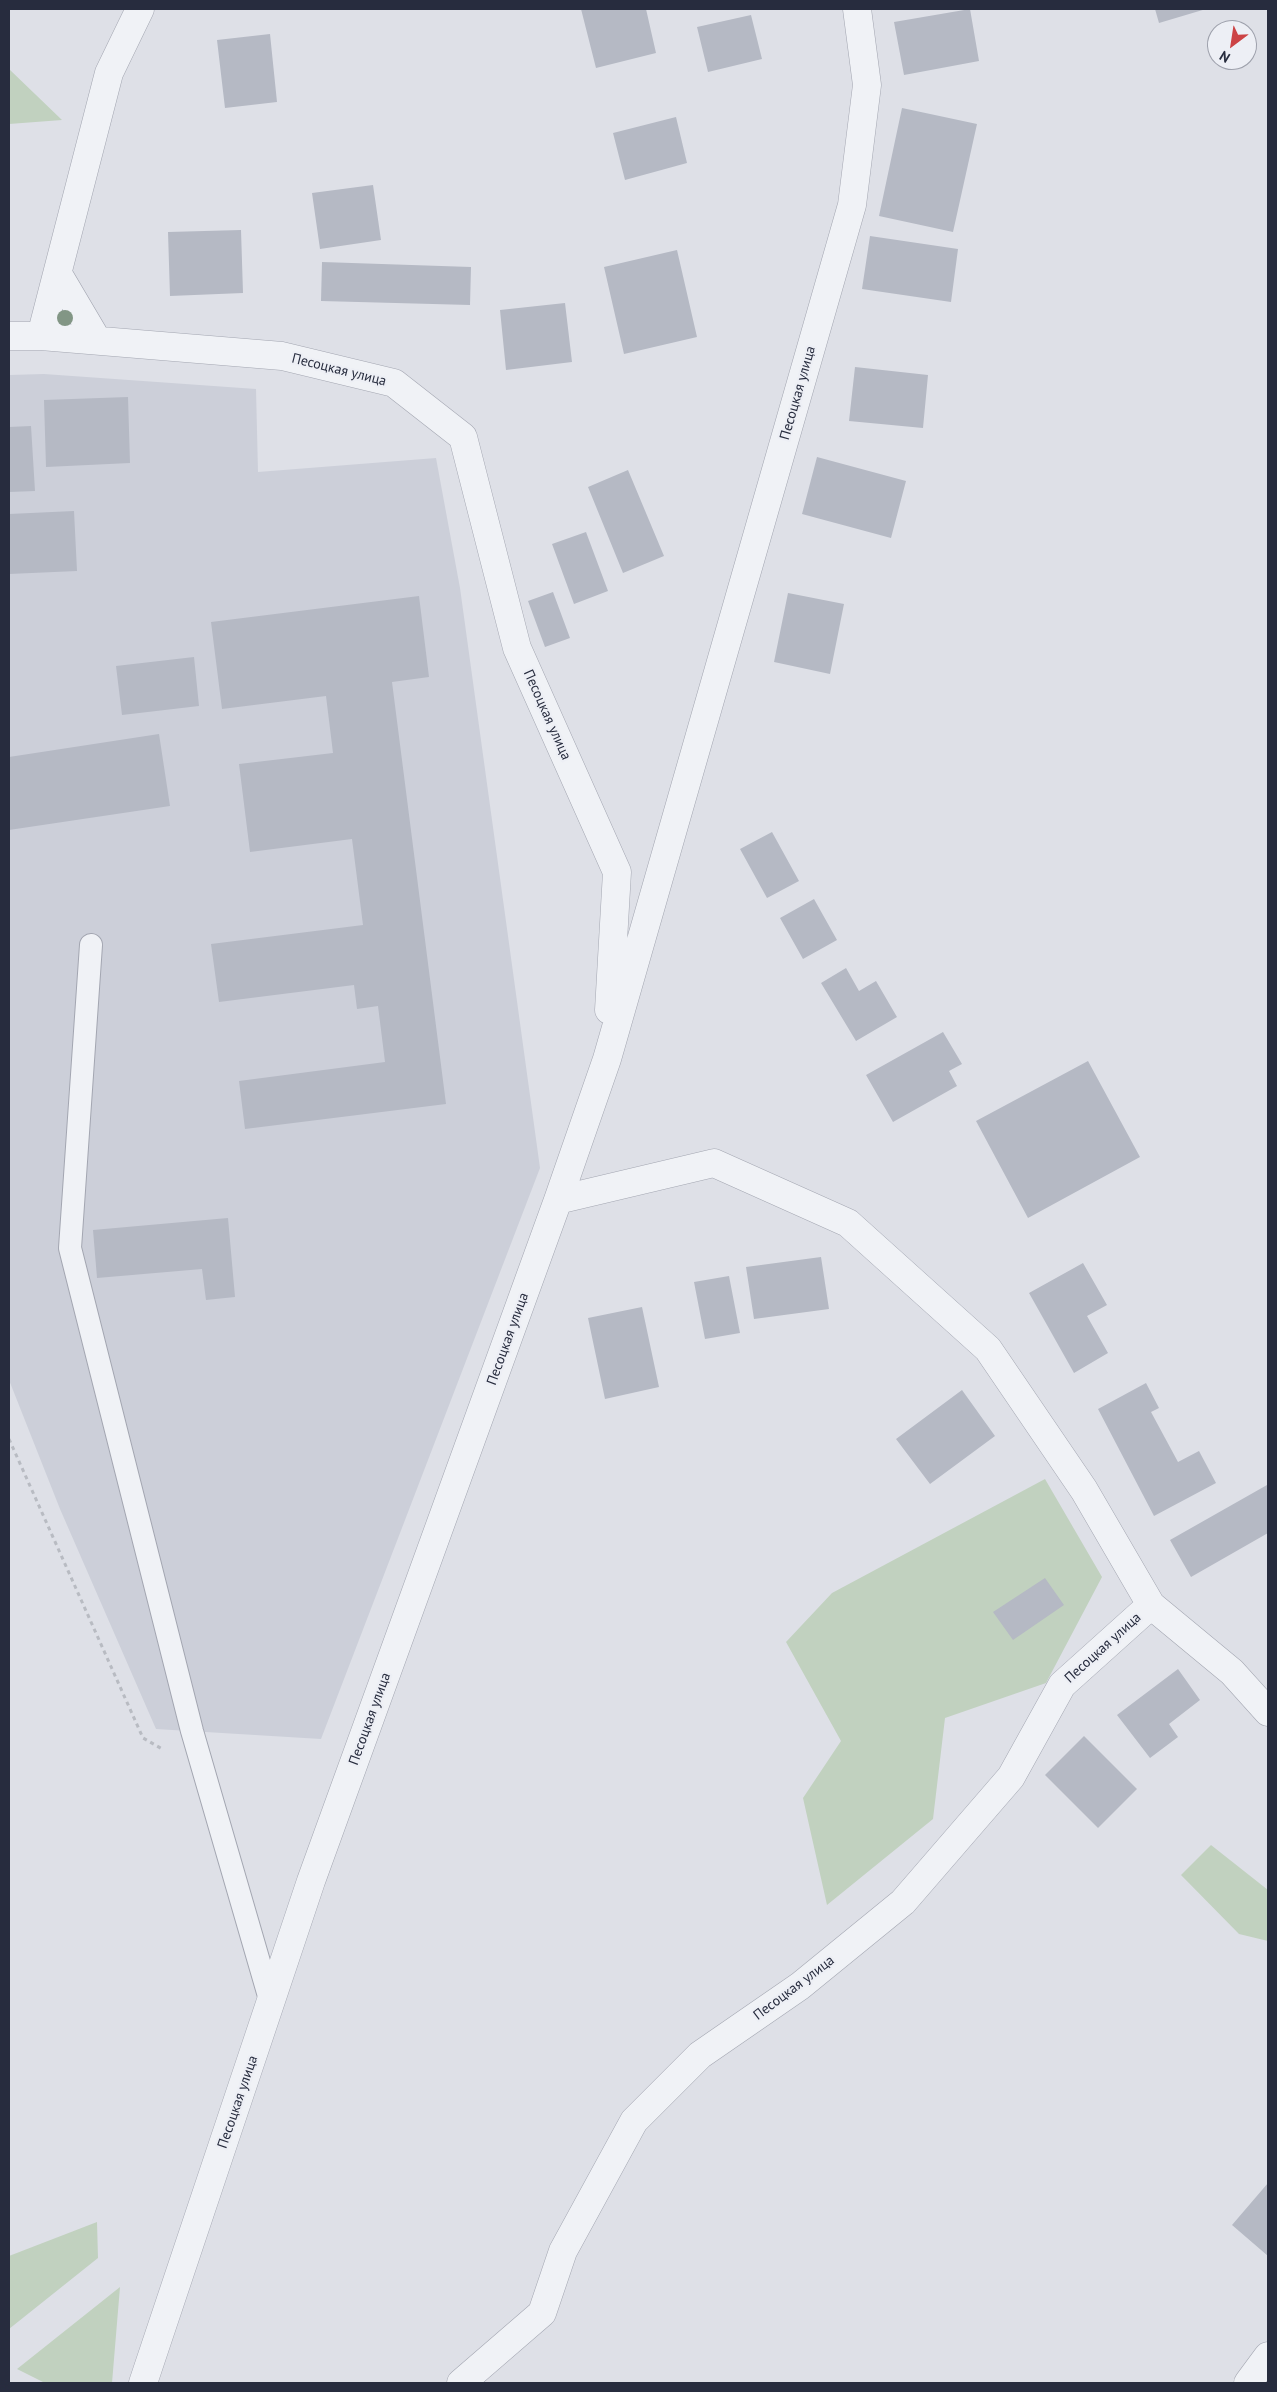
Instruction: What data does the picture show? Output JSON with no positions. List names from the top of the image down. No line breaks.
{"streets":{"street":["Песоцкая улица"]},"north":"bottom left"}
